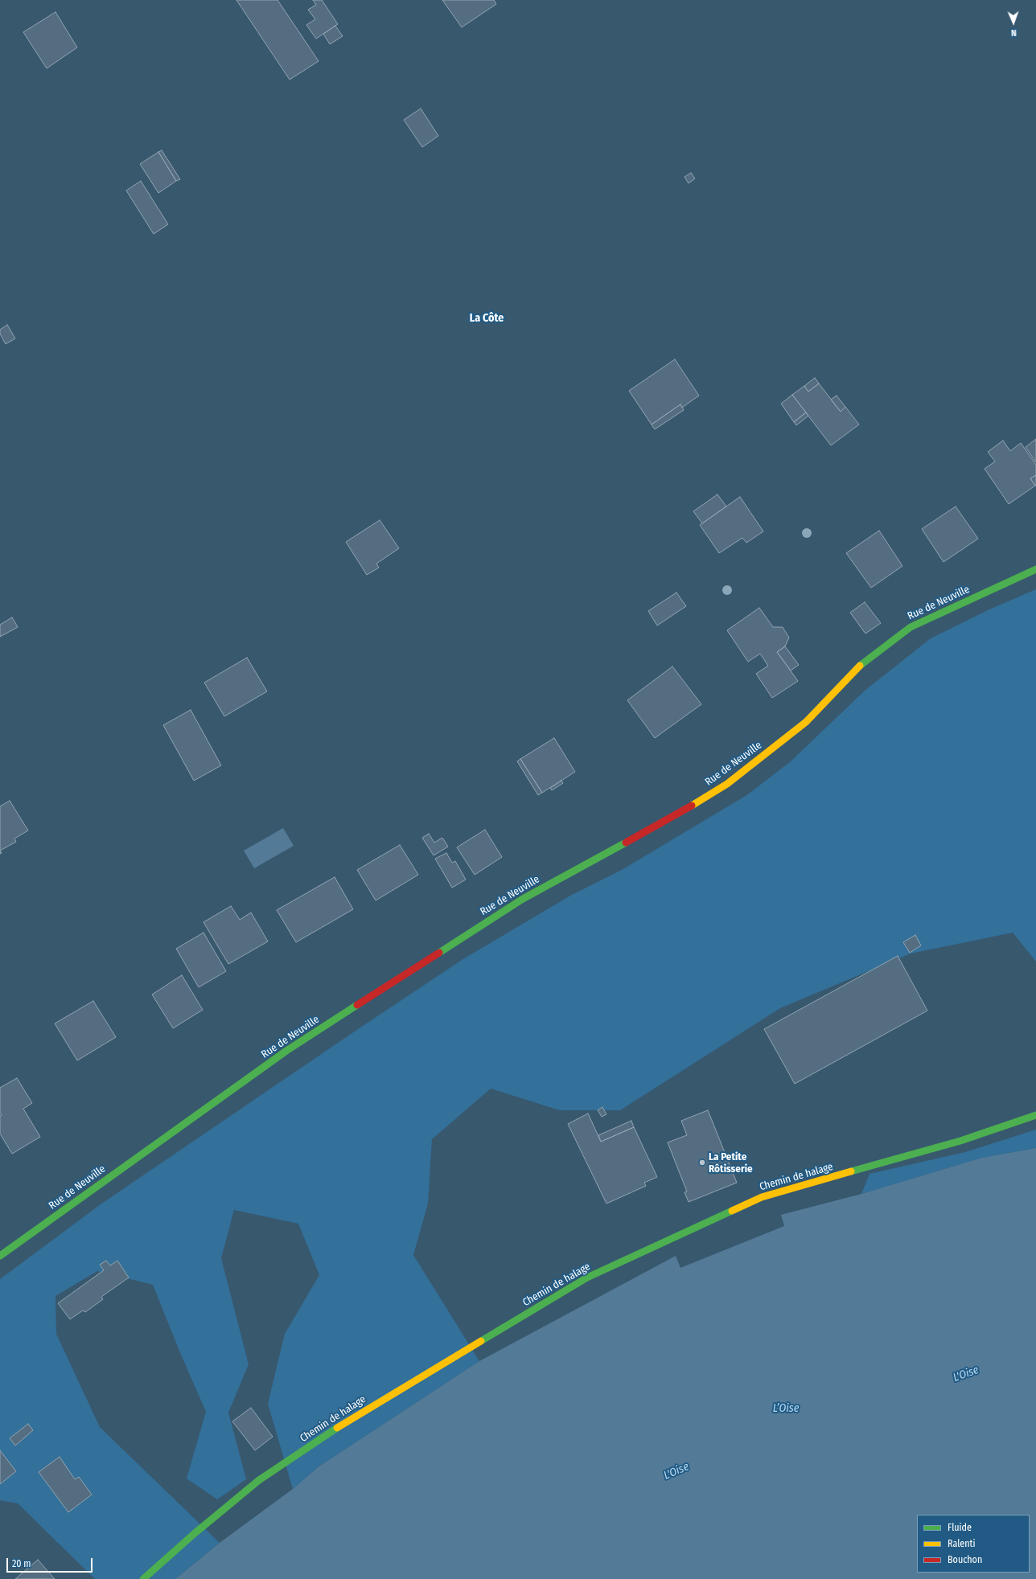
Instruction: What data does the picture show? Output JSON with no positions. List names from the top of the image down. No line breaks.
{"streets":{"street":["Rue de Neuville","Chemin de halage"]},"districts":["La Côte"],"water":["L'Oise","L’Oise"],"places":["La Petite Rôtisserie"],"legend":["Fluide","Ralenti","Bouchon"],"scale_bar":"20 m","north":"bottom"}
